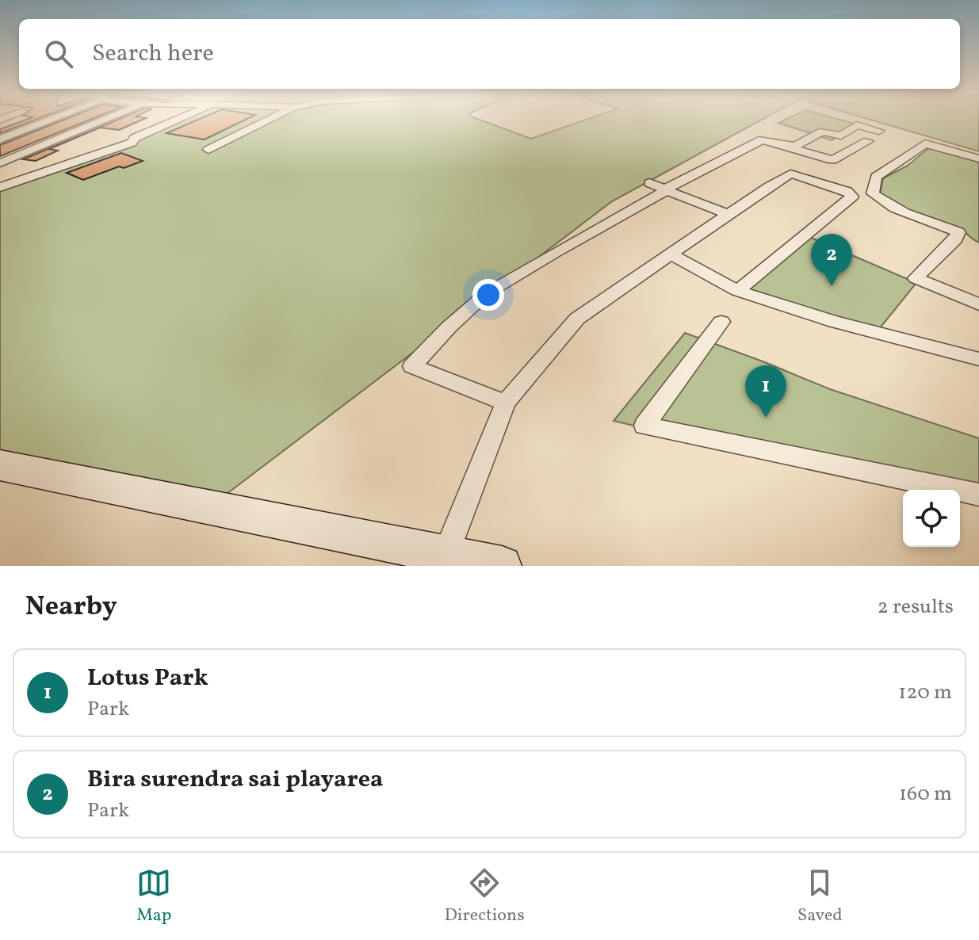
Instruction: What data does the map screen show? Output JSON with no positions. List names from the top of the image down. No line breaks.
{"page":{"search":"Search here","pins":["2","1"],"heading":["Nearby","2 results"],"list":[{"mark":"1","name":"Lotus Park","note":"Park","value":"120 m"},{"mark":"2","name":"Bira surendra sai playarea","note":"Park","value":"160 m"}],"nav":["Map","Directions","Saved"]}}
